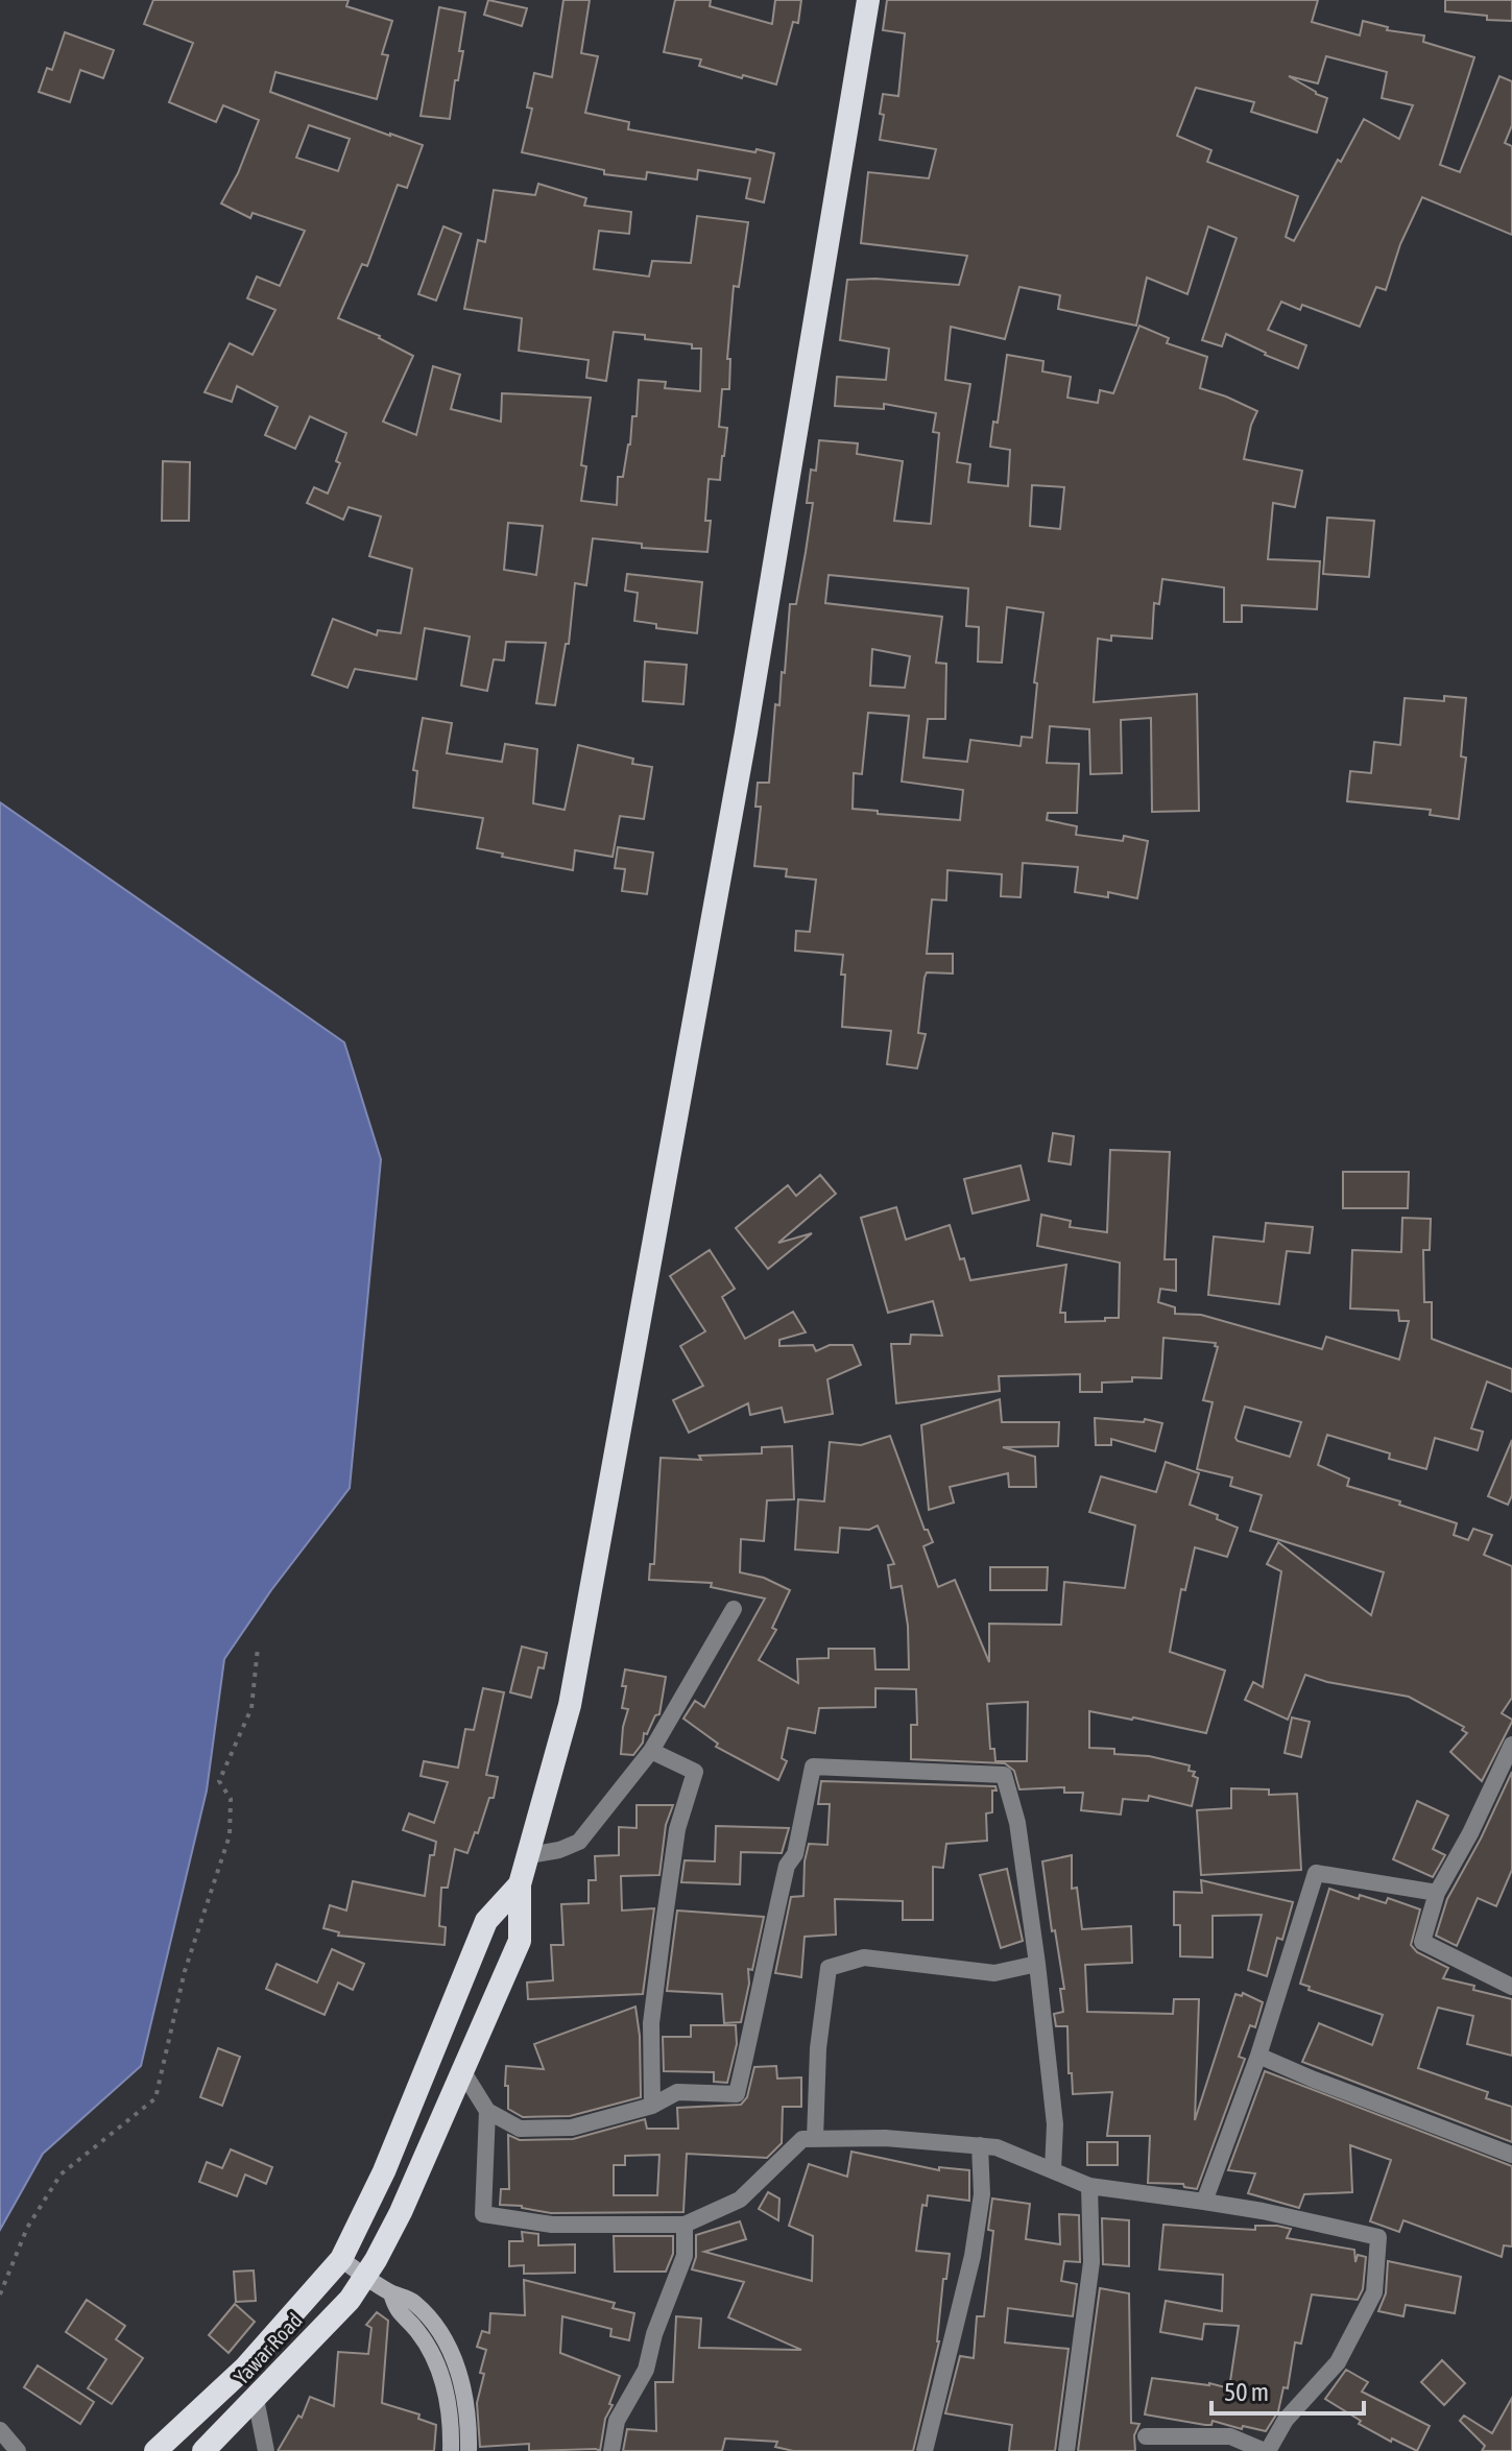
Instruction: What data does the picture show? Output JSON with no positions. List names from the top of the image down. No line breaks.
{"streets":{"highway":["Yawar Road"]},"scale_bar":"50 m"}
